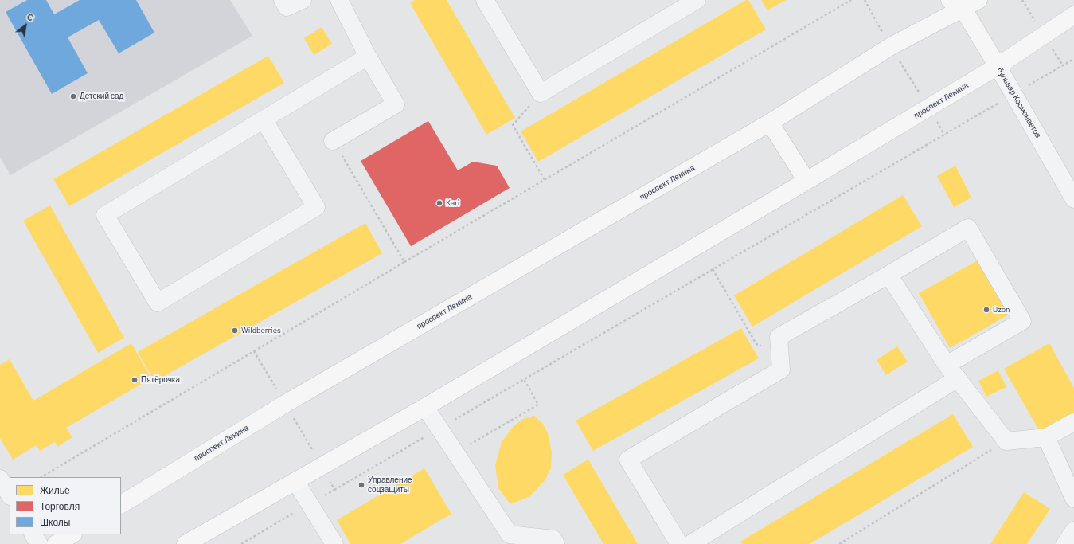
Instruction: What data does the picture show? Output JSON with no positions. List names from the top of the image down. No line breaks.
{"streets":{"main road":["проспект Ленина","бульвар Космонавтов"]},"crossings":[["проспект Ленина","бульвар Космонавтов"]],"places":["Детский сад","Kari","Ozon","Wildberries","Пятёрочка","Управление соцзащиты"],"legend":["Жильё","Торговля","Школы"],"north":"top right"}
